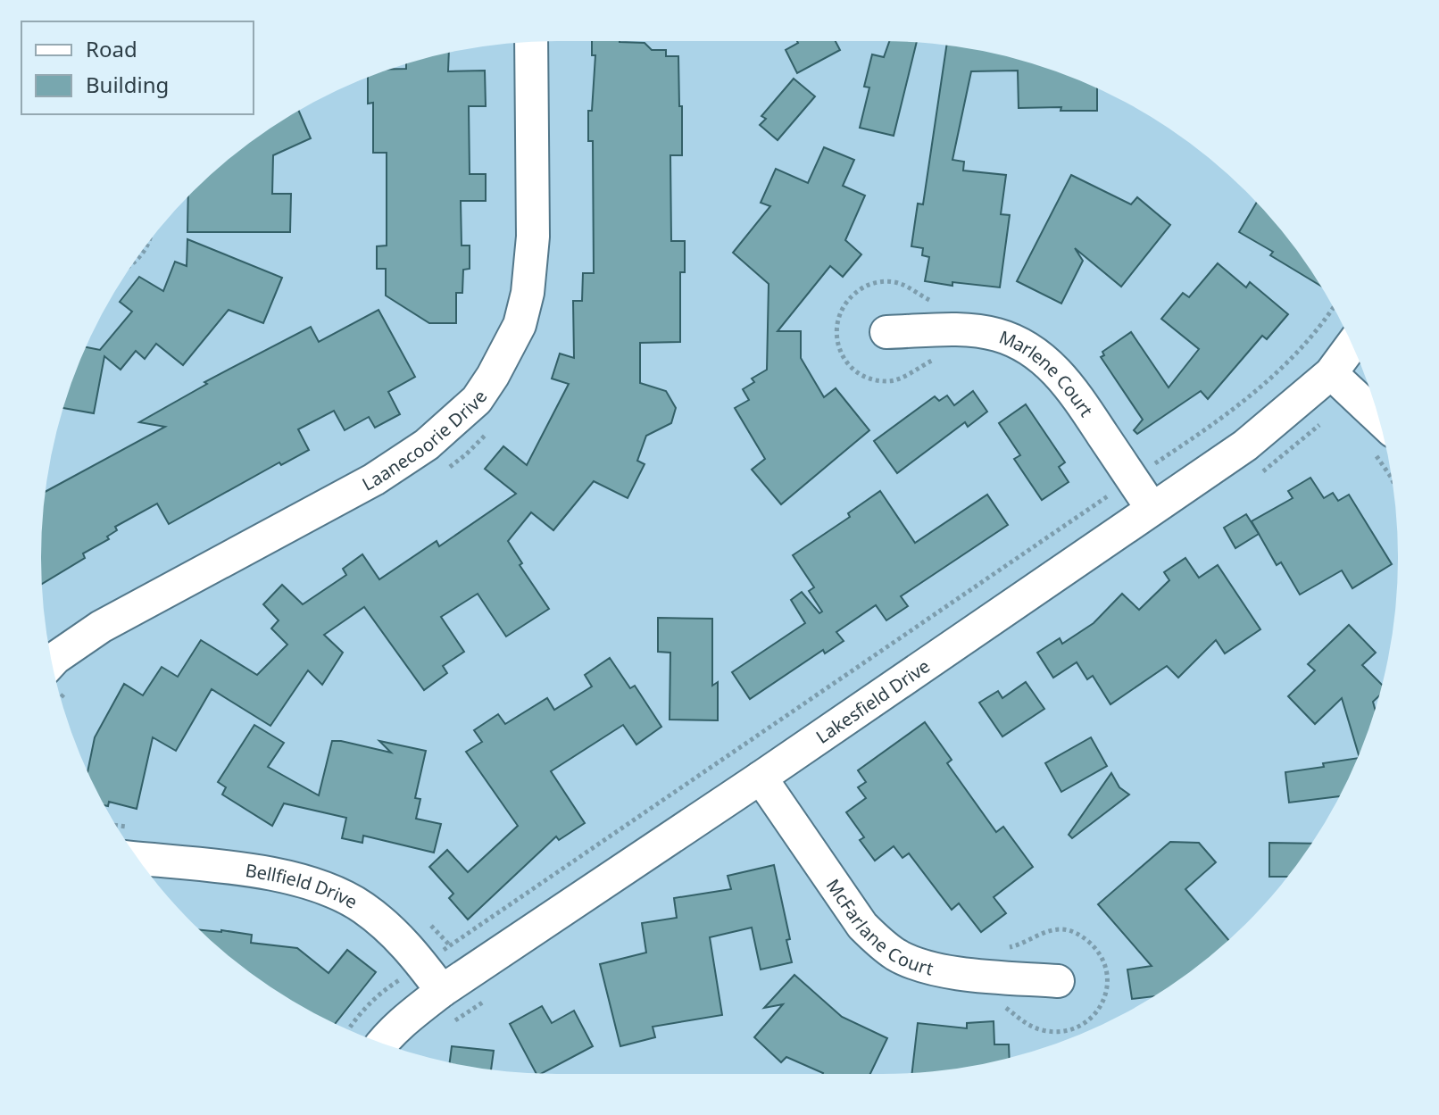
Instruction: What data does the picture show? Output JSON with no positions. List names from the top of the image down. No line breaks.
{"streets":{"street":["Marlene Court","Laanecoorie Drive","Lakesfield Drive","Bellfield Drive","McFarlane Court"]},"crossings":[["Marlene Court","Lakesfield Drive"],["Lakesfield Drive","Bellfield Drive"],["Lakesfield Drive","McFarlane Court"]],"legend":["Road","Building"]}
